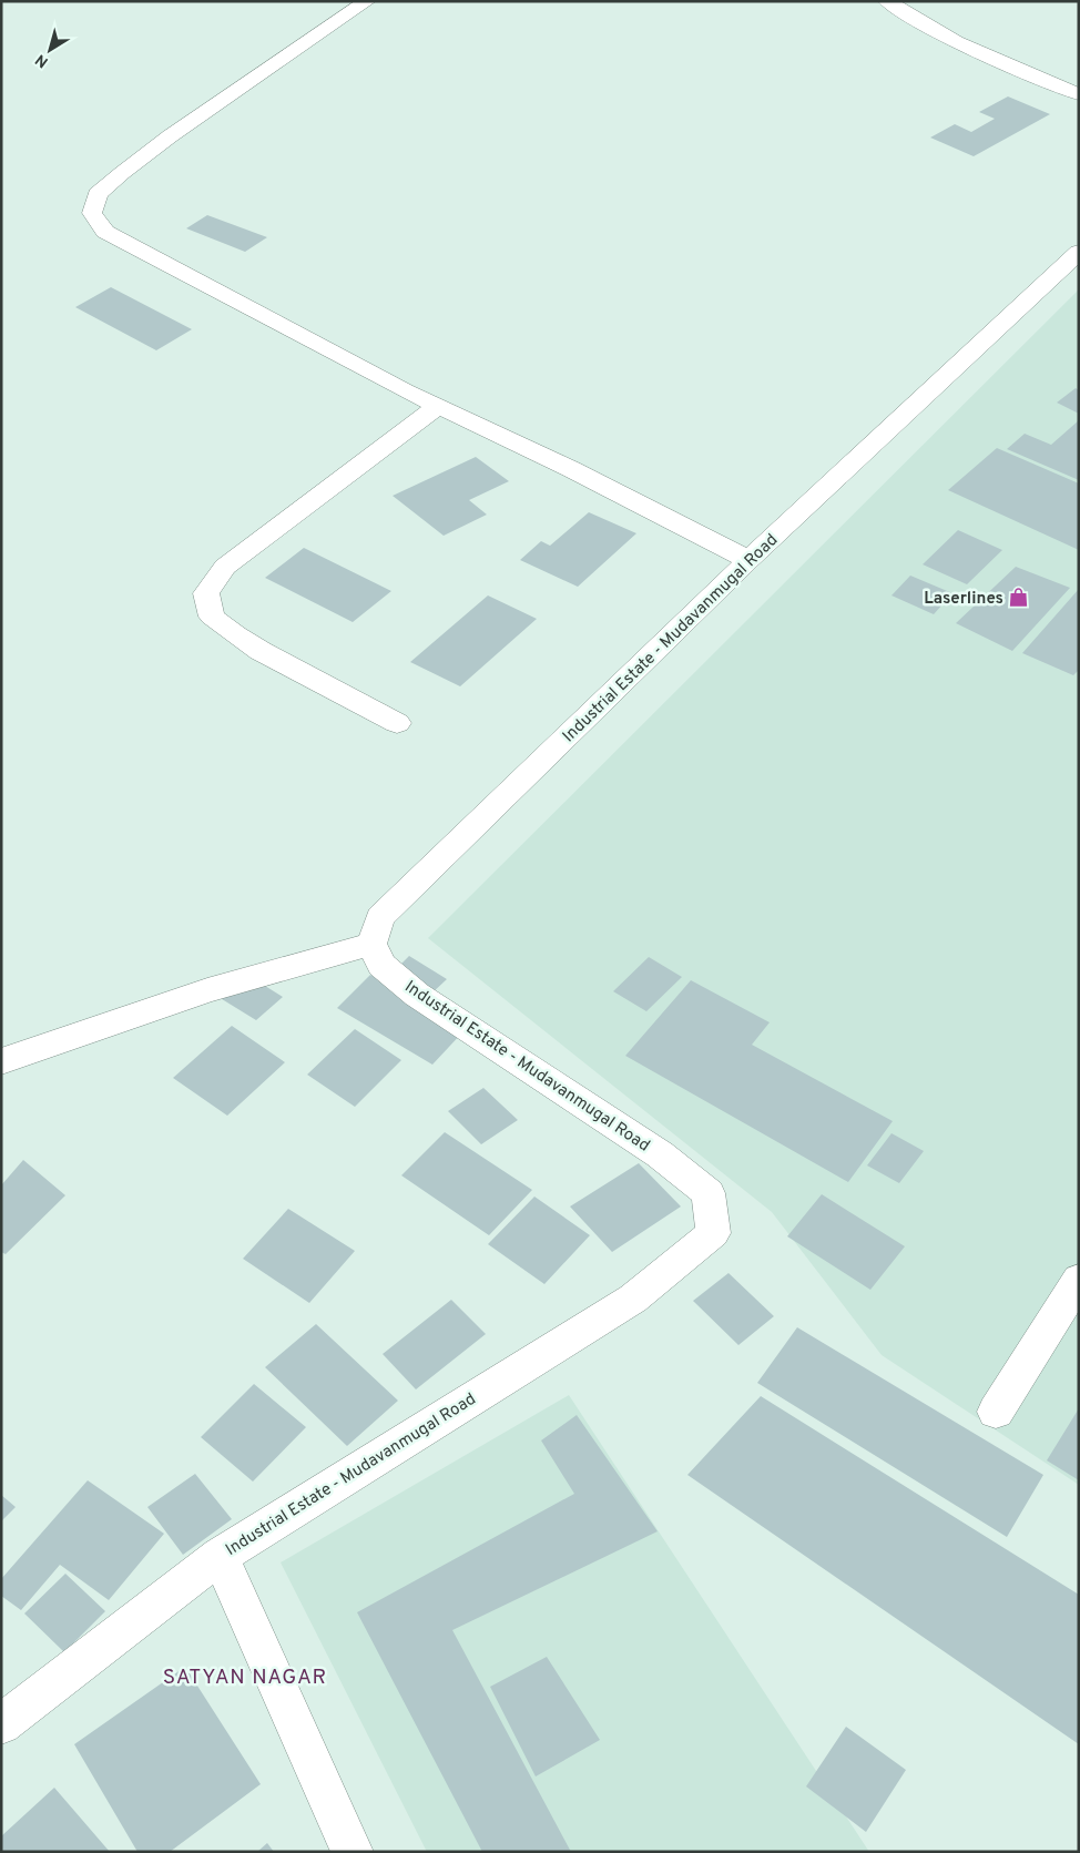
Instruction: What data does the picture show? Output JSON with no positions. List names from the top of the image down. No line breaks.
{"streets":{"street":["Industrial Estate - Mudavanmugal Road"]},"districts":["SATYAN NAGAR"],"places":{"shop":["Laserlines"]},"north":"bottom left"}
